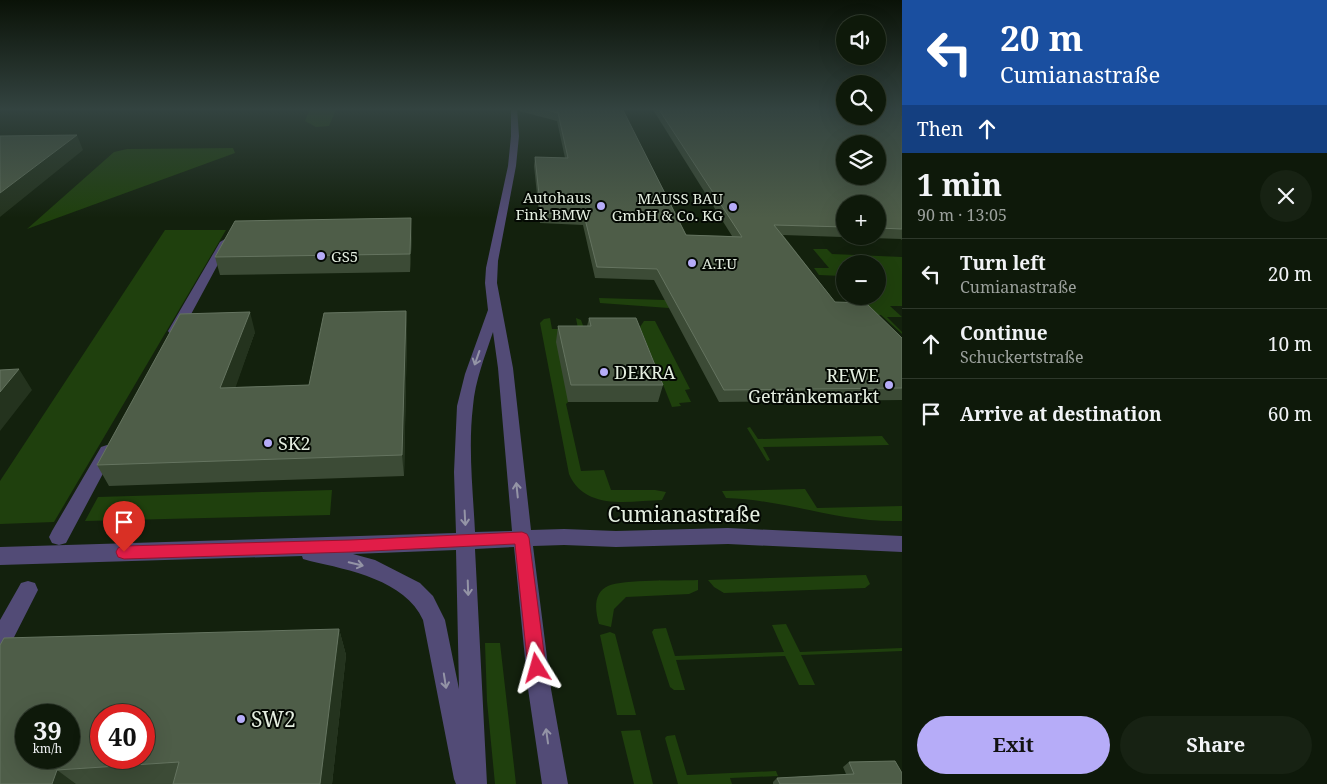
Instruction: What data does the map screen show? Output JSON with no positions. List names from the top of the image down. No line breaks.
{"streets":{"street":["Cumianastraße"]},"places":["Autohaus Fink BMW","MAUSS BAU GmbH & Co. KG","GS5","A.T.U","DEKRA","REWE Getränkemarkt","SK2","SW2"],"page":{"turn":["20 m","Cumianastraße"],"map_buttons":["+","−"],"then":"Then","heading":["1 min","90 m · 13:05"],"list":[{"name":"Turn left","note":"Cumianastraße","value":"20 m"},{"name":"Continue","note":"Schuckertstraße","value":"10 m"},{"name":"Arrive at destination","value":"60 m"}],"speed":"39 km/h","limit":"40","buttons":["Exit","Share"]}}
